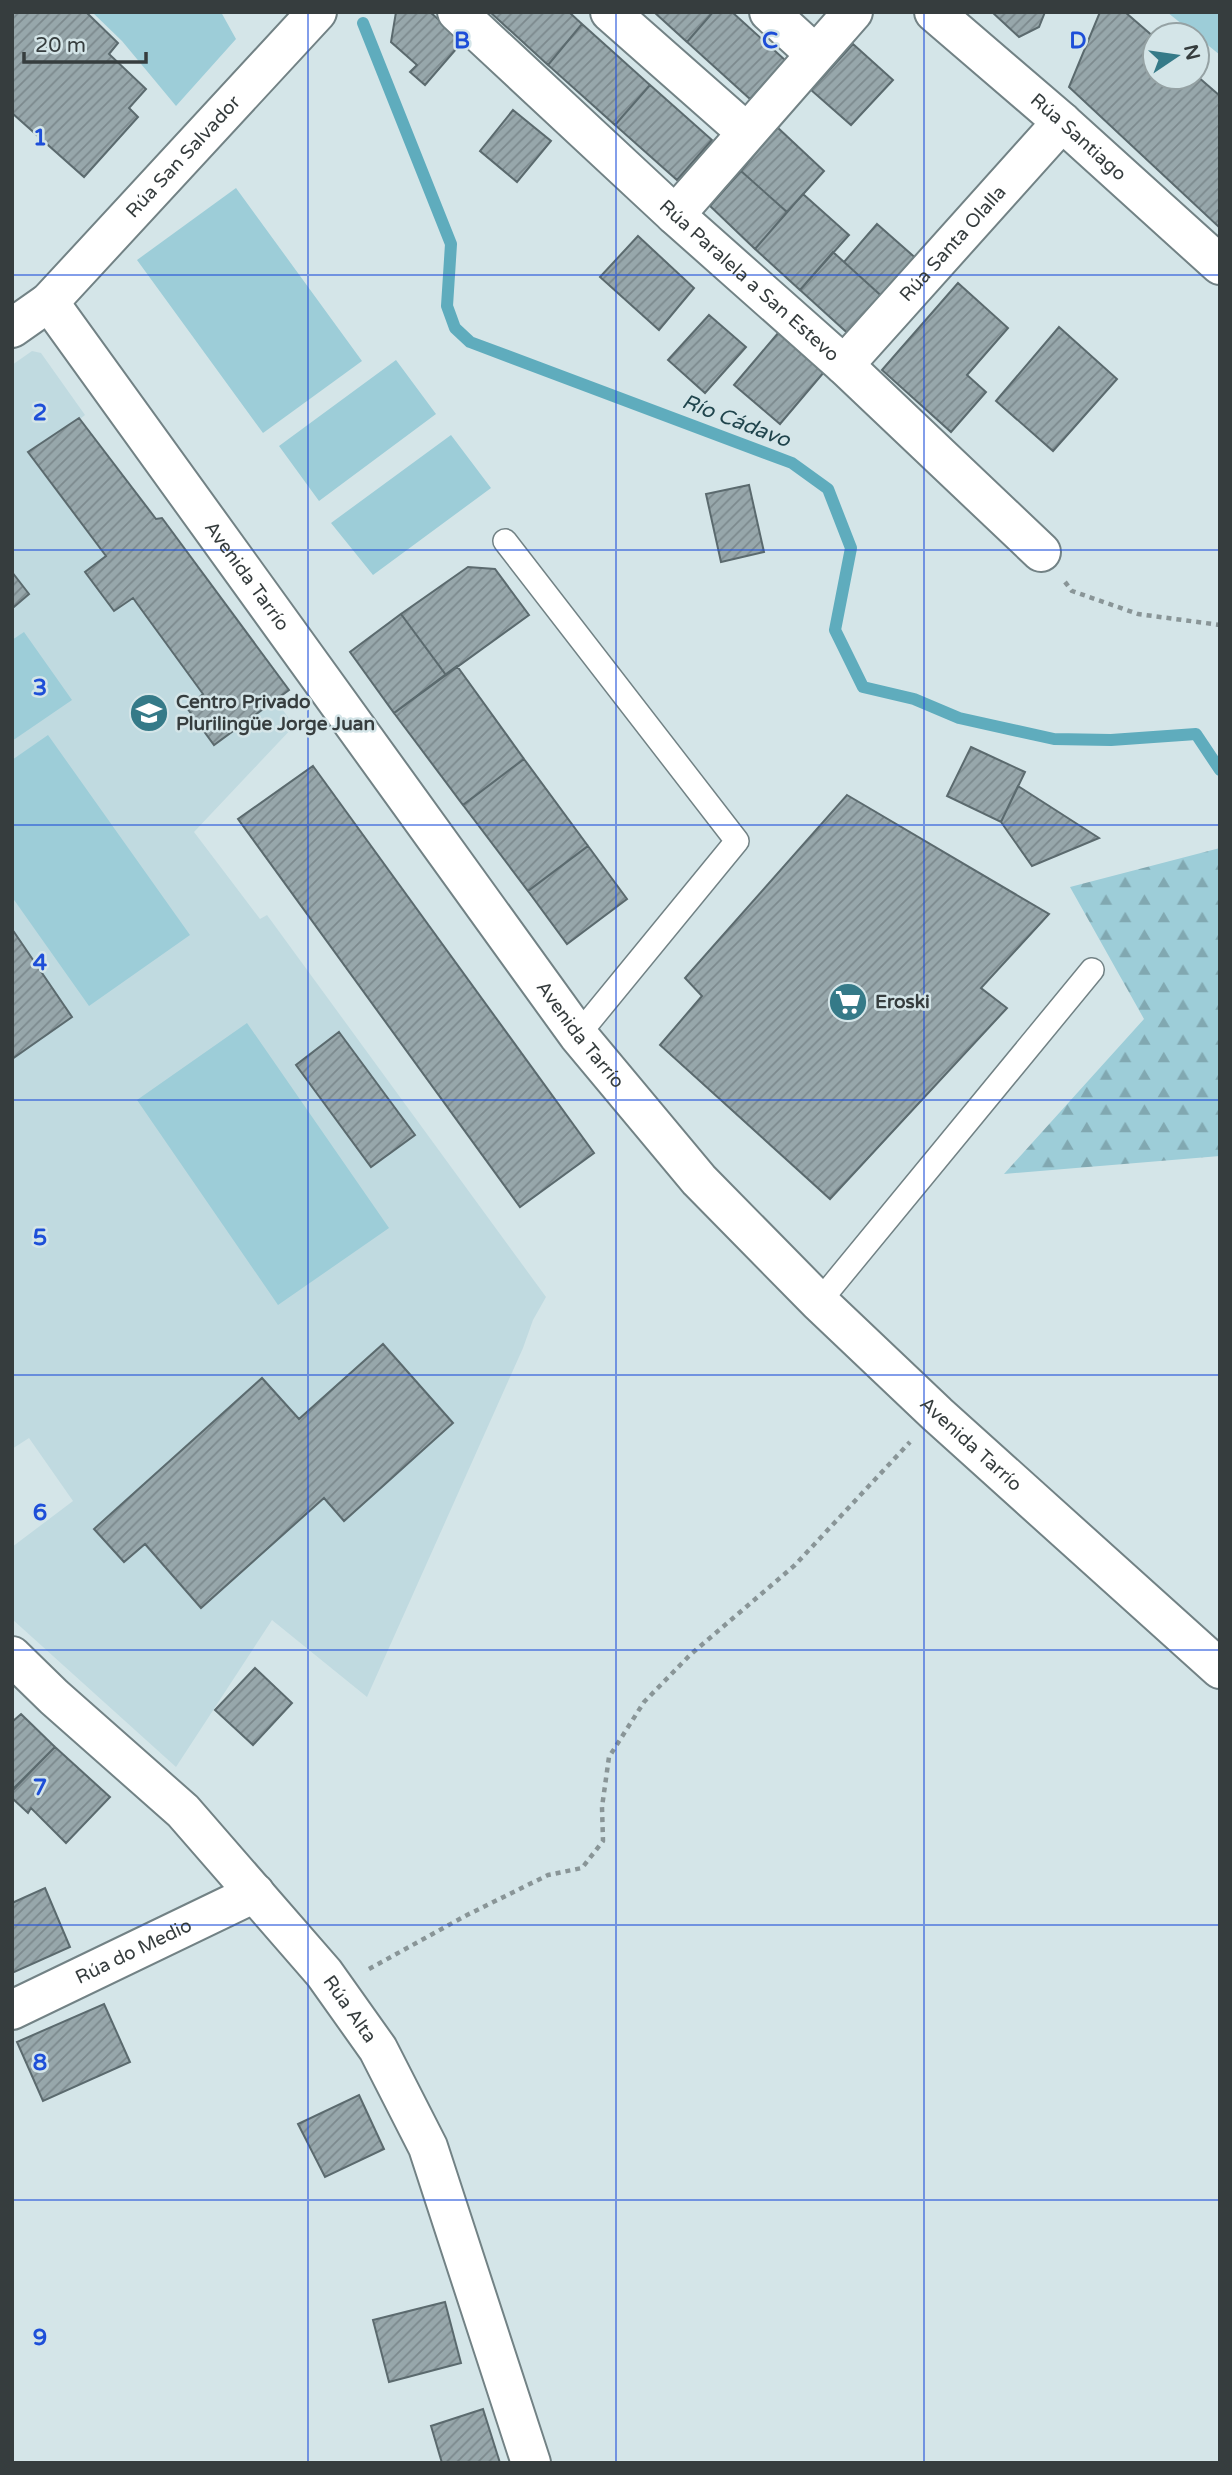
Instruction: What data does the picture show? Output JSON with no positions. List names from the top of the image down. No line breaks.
{"streets":{"street":["Rúa Santiago","Rúa San Salvador","Rúa Santa Olalla","Rúa Paralela a San Estevo","Avenida Tarrío","Rúa do Medio","Rúa Alta"]},"crossings":[["Rúa Santiago","Rúa Santa Olalla"],["Rúa San Salvador","Avenida Tarrío"],["Rúa Santa Olalla","Rúa Paralela a San Estevo"],["Rúa do Medio","Rúa Alta"]],"water":["Río Cádavo"],"places":{"school or university":["Centro Privado Plurilingüe Jorge Juan"],"supermarket":["Eroski"]},"scale_bar":"20 m","north":"right","grid":{"columns":["B","C","D"],"rows":["1","2","3","4","5","6","7","8","9"]}}
